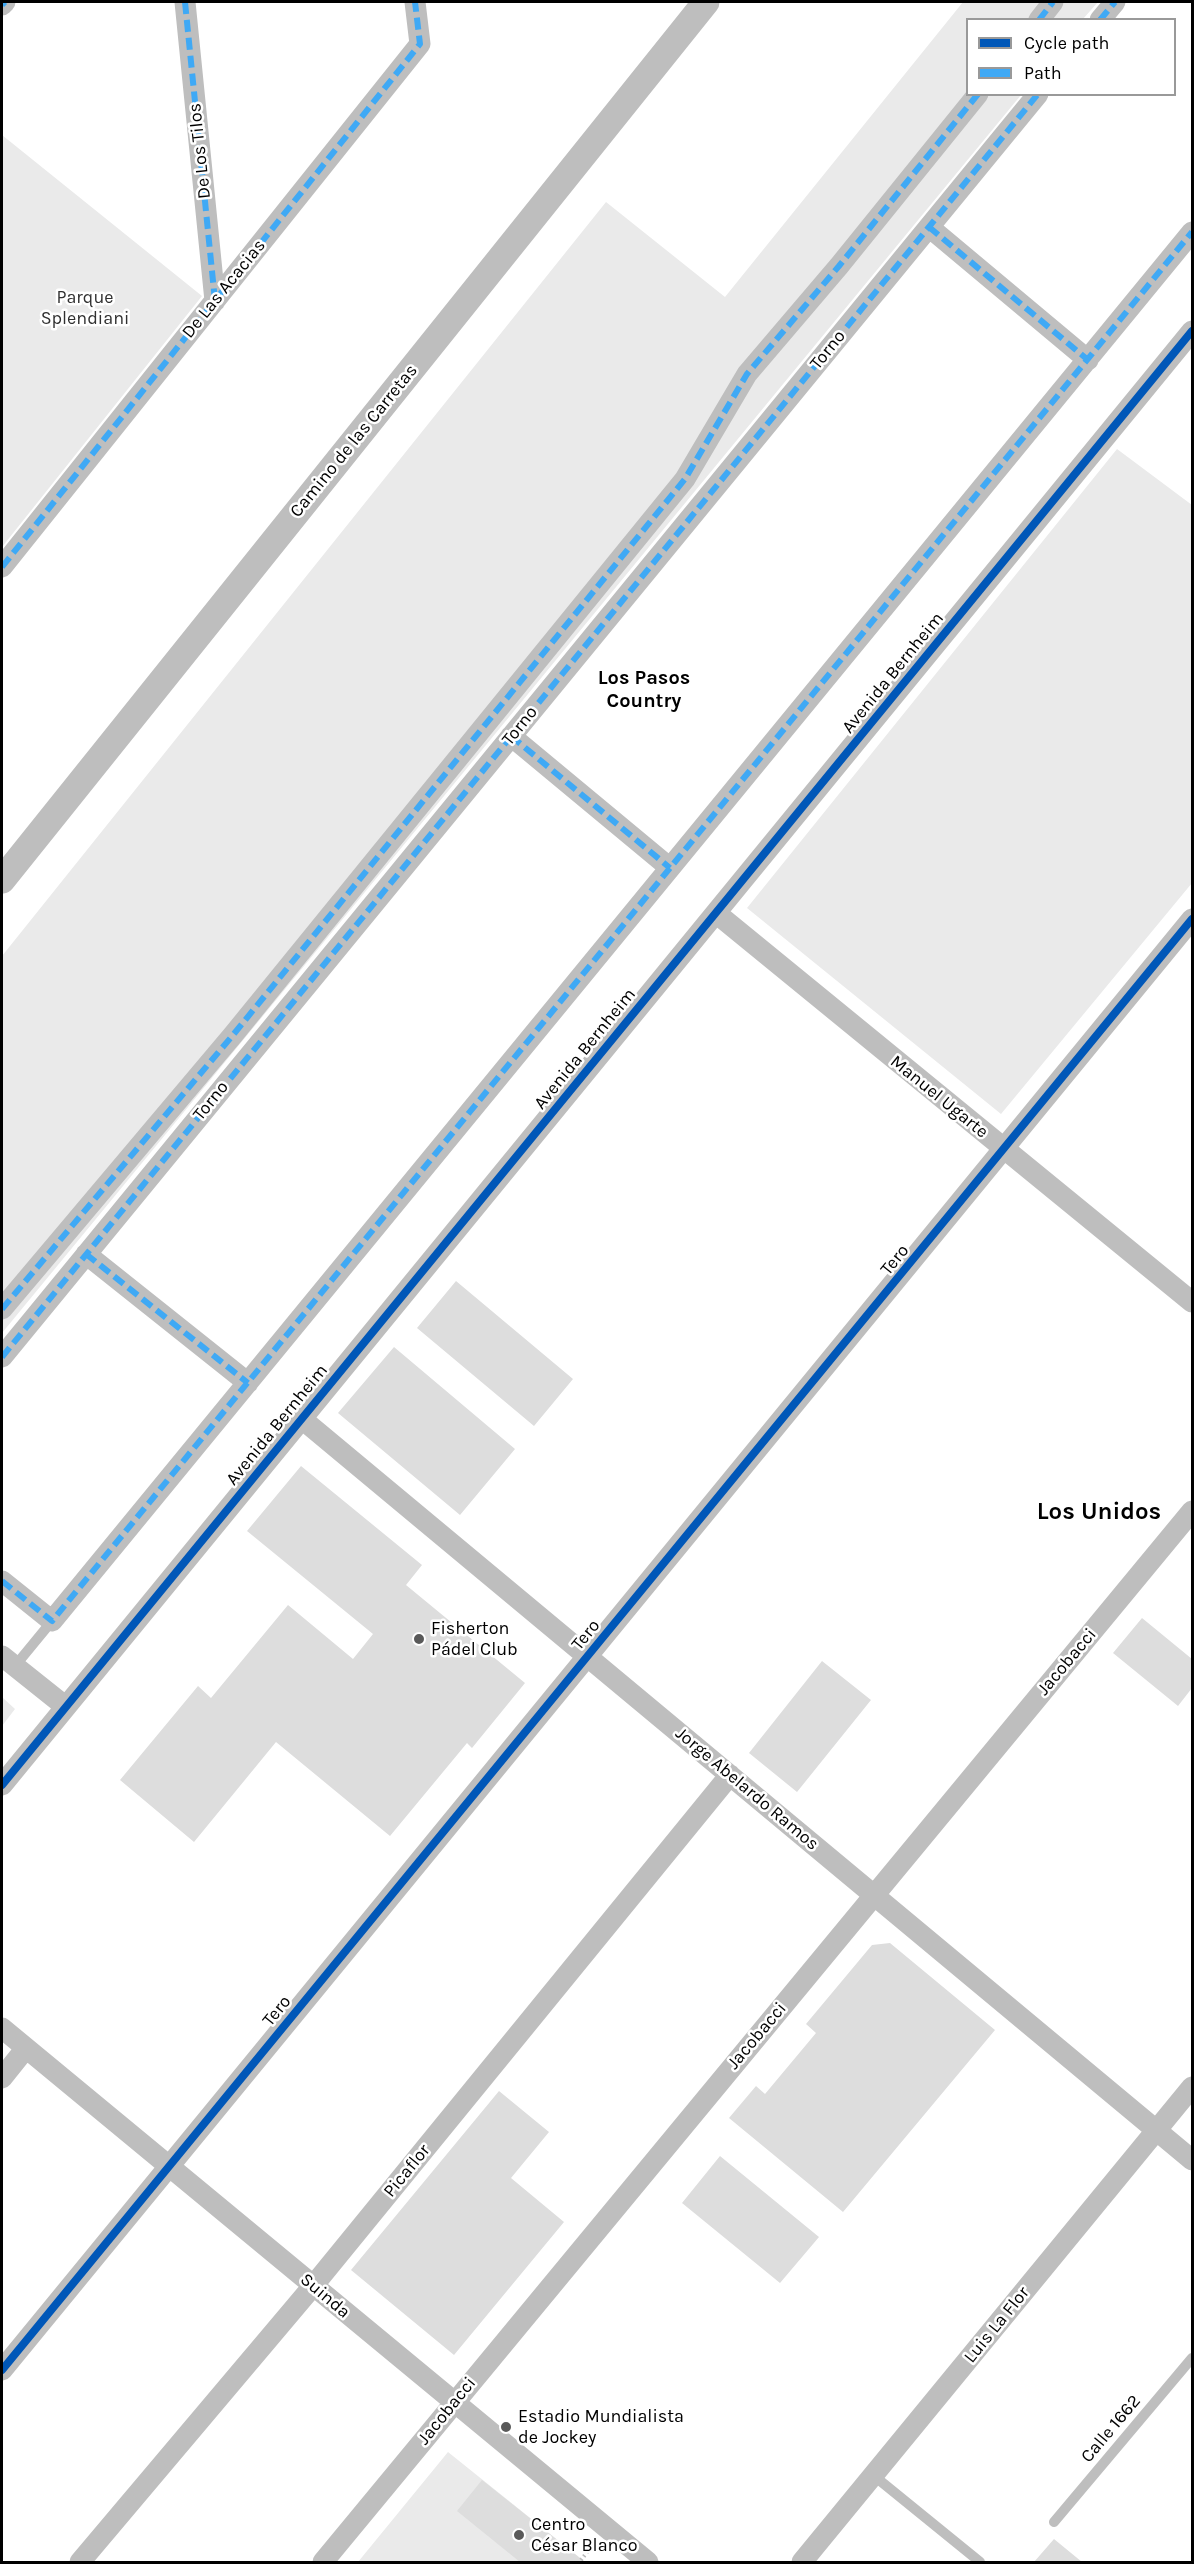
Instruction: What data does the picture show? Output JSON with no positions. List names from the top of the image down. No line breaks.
{"streets":{"street":["De Los Tilos","De Las Acacias","Torno","Camino de las Carretas","Avenida Bernheim","Manuel Ugarte","Tero","Jacobacci","Jorge Abelardo Ramos","Picaflor","Suinda","Luis La Flor"],"lane":["Calle 1662"]},"crossings":[["De Los Tilos","De Las Acacias"],["Avenida Bernheim","Manuel Ugarte"],["Avenida Bernheim","Jorge Abelardo Ramos"],["Manuel Ugarte","Tero"],["Tero","Jorge Abelardo Ramos"],["Tero","Suinda"],["Jacobacci","Jorge Abelardo Ramos"],["Jacobacci","Suinda"],["Jorge Abelardo Ramos","Picaflor"],["Jorge Abelardo Ramos","Luis La Flor"],["Picaflor","Suinda"]],"districts":["Los Pasos Country","Los Unidos"],"parks":["Parque Splendiani"],"places":["Fisherton Pádel Club","Estadio Mundialista de Jockey","Centro César Blanco"],"legend":["Cycle path","Path"]}
